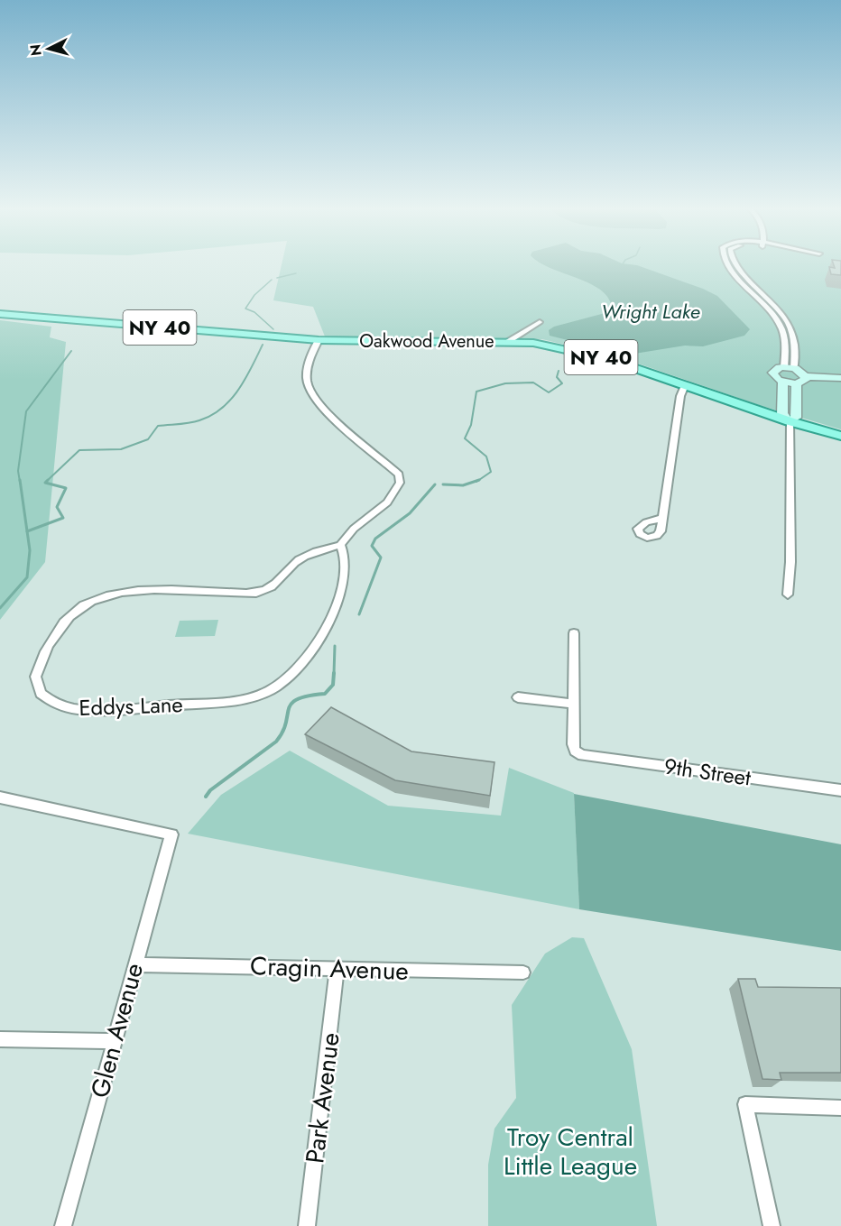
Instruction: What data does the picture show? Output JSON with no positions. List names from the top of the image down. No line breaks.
{"streets":{"main road":["NY 40","Oakwood Avenue"],"street":["Eddys Lane","9th Street","Cragin Avenue","Glen Avenue","Park Avenue"]},"crossings":[["Cragin Avenue","Glen Avenue"],["Cragin Avenue","Park Avenue"]],"water":["Wright Lake"],"parks":["Troy Central Little League"],"north":"left"}
